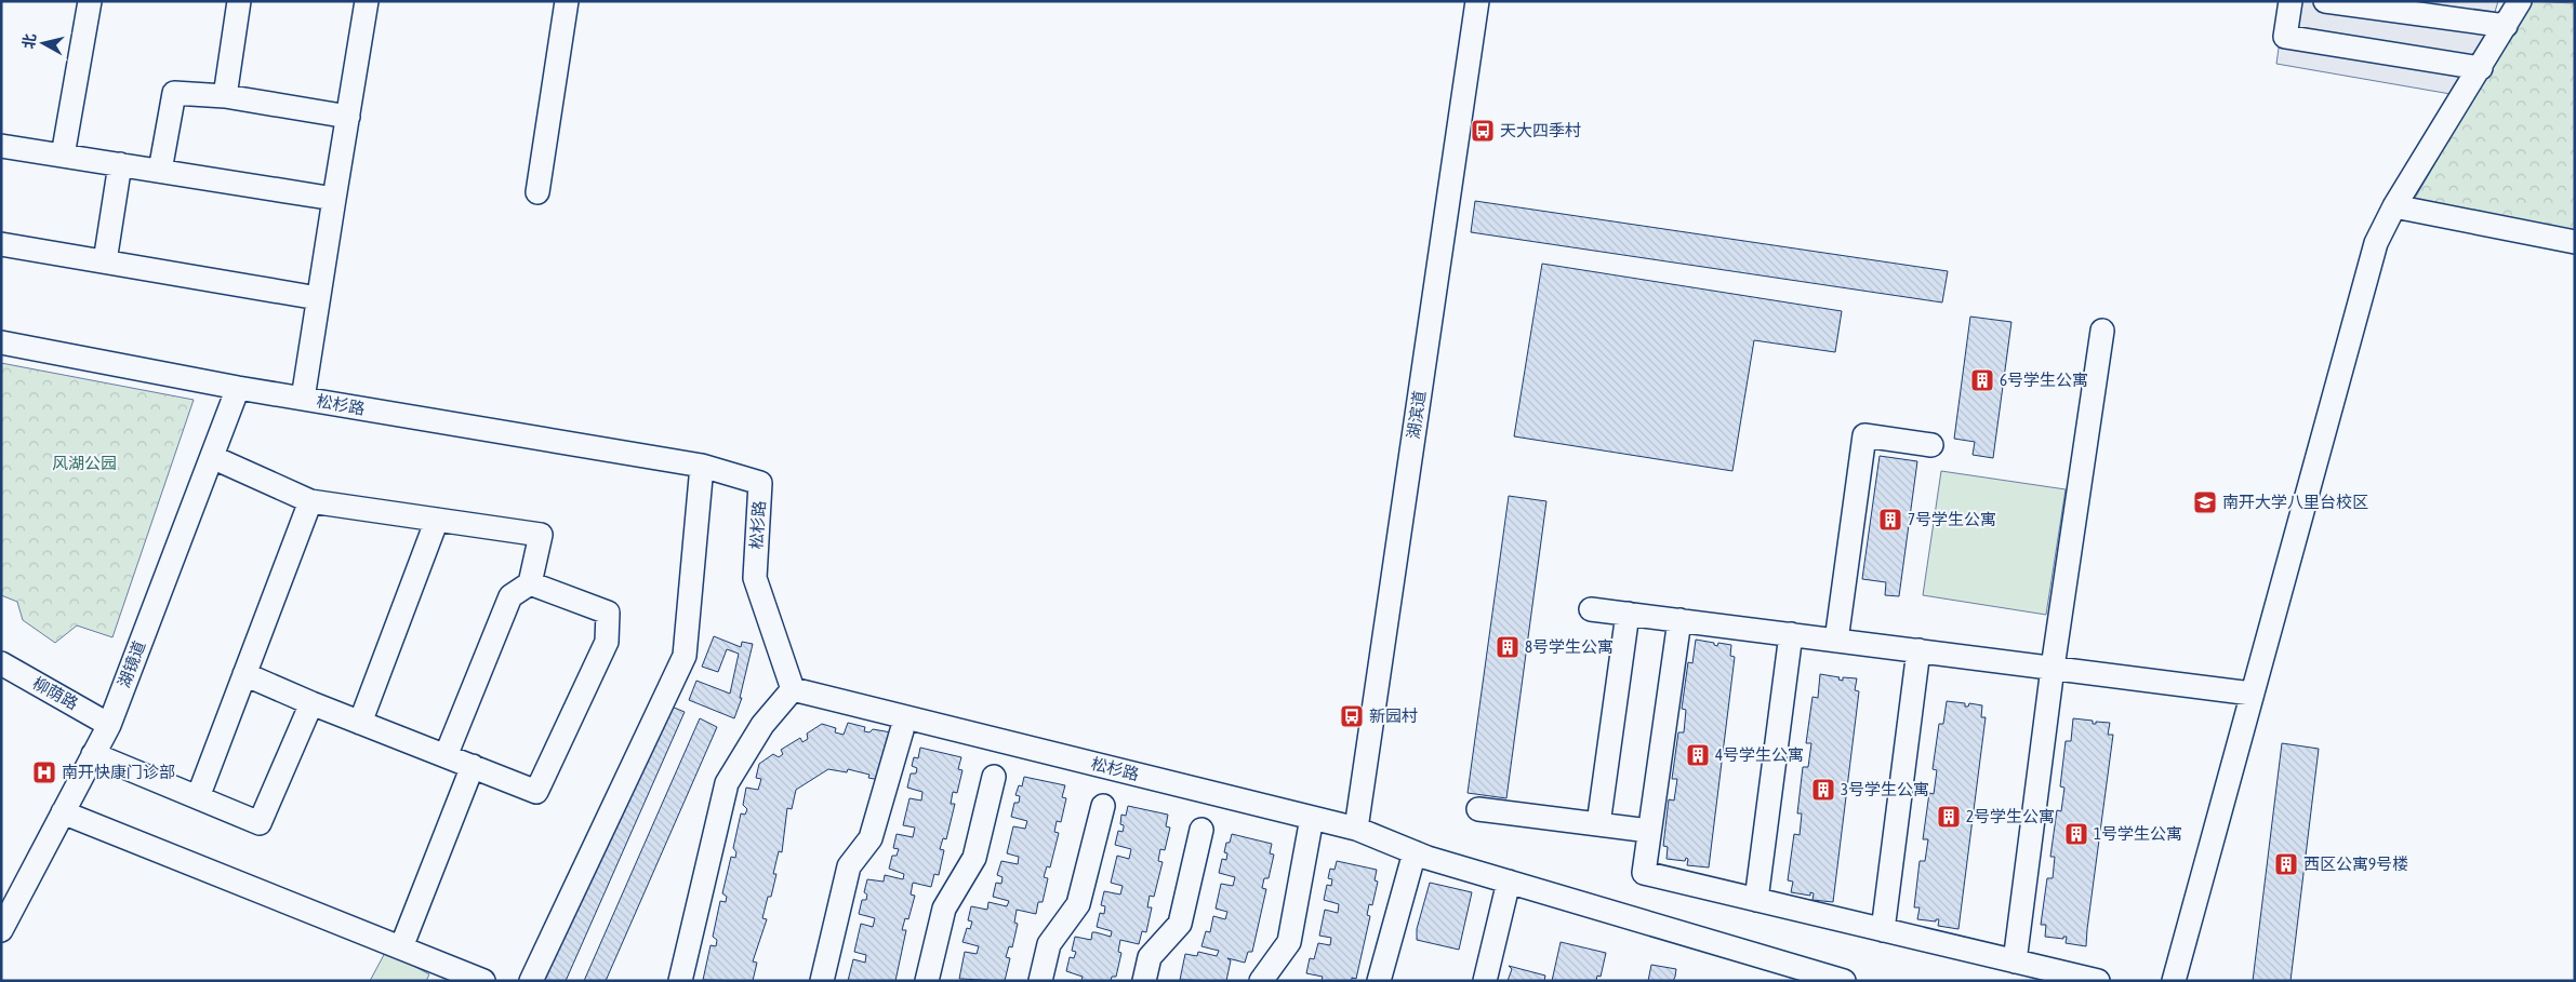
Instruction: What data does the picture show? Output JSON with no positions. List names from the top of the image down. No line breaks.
{"streets":{"street":["松杉路","湖滨道","湖镜道","柳荫路"]},"crossings":[["松杉路","湖滨道"],["松杉路","湖镜道"],["湖镜道","柳荫路"]],"parks":["风湖公园"],"places":{"bus stop":["天大四季村","新园村"],"building":["6号学生公寓","7号学生公寓","8号学生公寓","4号学生公寓","3号学生公寓","2号学生公寓","1号学生公寓","西区公寓9号楼"],"school or university":["南开大学八里台校区"],"hospital":["南开快康门诊部"]},"north":"left"}
